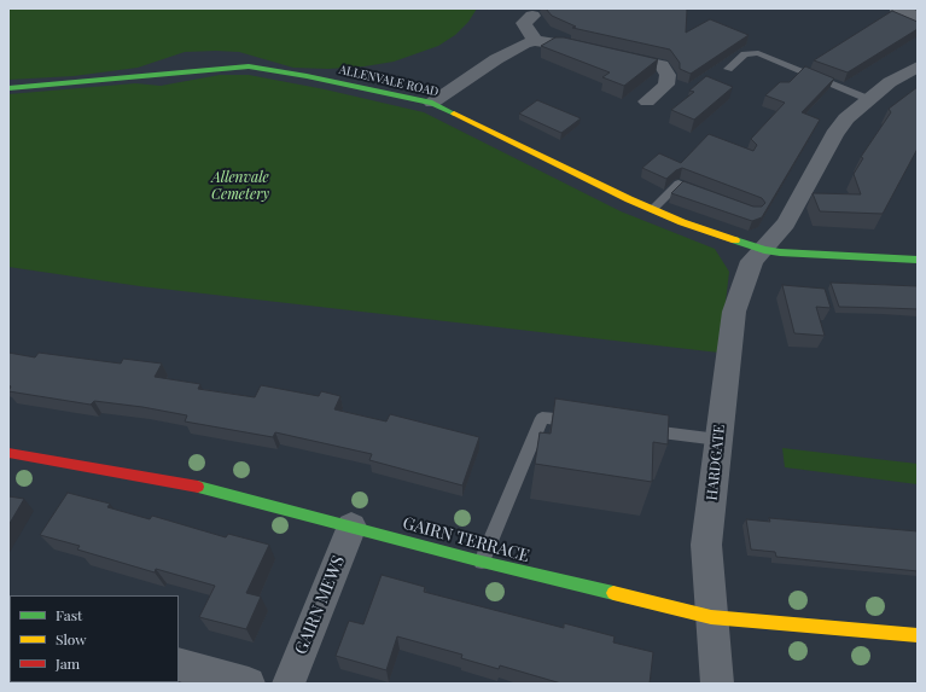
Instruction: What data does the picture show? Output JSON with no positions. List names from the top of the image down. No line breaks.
{"streets":{"street":["ALLENVALE ROAD","HARDGATE","GAIRN TERRACE","GAIRN MEWS"]},"crossings":[["ALLENVALE ROAD","HARDGATE"],["HARDGATE","GAIRN TERRACE"],["GAIRN TERRACE","GAIRN MEWS"]],"parks":["Allenvale Cemetery"],"legend":["Fast","Slow","Jam"]}
